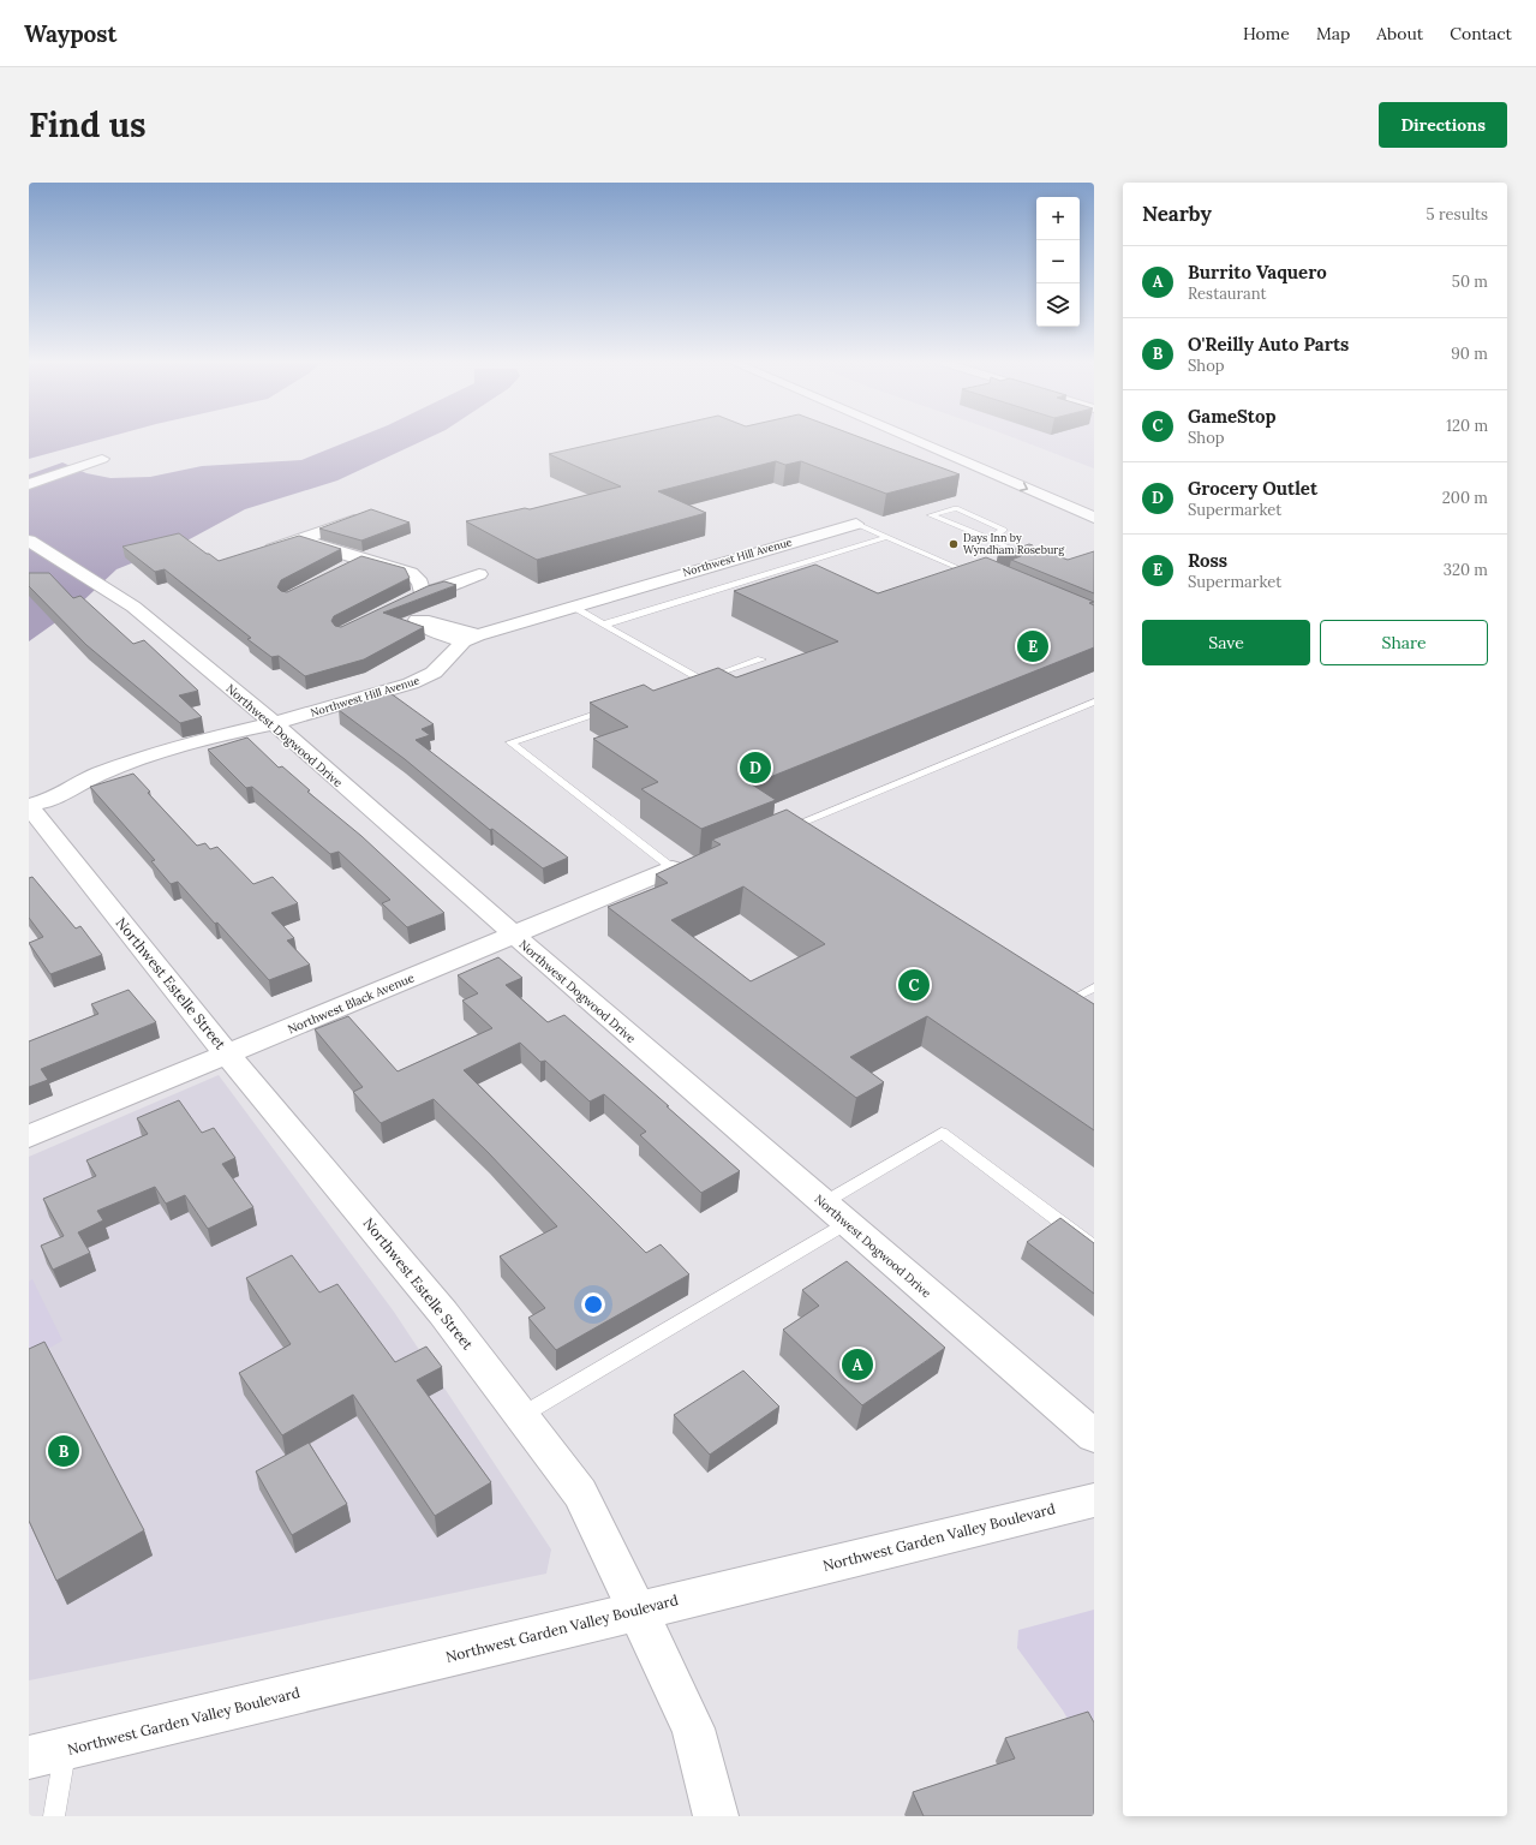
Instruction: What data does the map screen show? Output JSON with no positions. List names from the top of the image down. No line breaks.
{"streets":{"main road":["Northwest Hill Avenue","Northwest Dogwood Drive","Northwest Estelle Street","Northwest Black Avenue","Northwest Garden Valley Boulevard"]},"crossings":[["Northwest Hill Avenue","Northwest Dogwood Drive"],["Northwest Hill Avenue","Northwest Estelle Street"],["Northwest Dogwood Drive","Northwest Black Avenue"],["Northwest Estelle Street","Northwest Black Avenue"],["Northwest Estelle Street","Northwest Garden Valley Boulevard"]],"places":["Days Inn by Wyndham Roseburg"],"page":{"header":"Waypost","nav":["Home","Map","About","Contact"],"buttons":["Directions",["Save","Share"]],"title":"Find us","heading":["Nearby","5 results"],"map_buttons":["+","−"],"list":[{"mark":"A","name":"Burrito Vaquero","note":"Restaurant","value":"50 m"},{"mark":"B","name":"O'Reilly Auto Parts","note":"Shop","value":"90 m"},{"mark":"C","name":"GameStop","note":"Shop","value":"120 m"},{"mark":"D","name":"Grocery Outlet","note":"Supermarket","value":"200 m"},{"mark":"E","name":"Ross","note":"Supermarket","value":"320 m"}],"pins":["E","D","C","A","B"]}}
